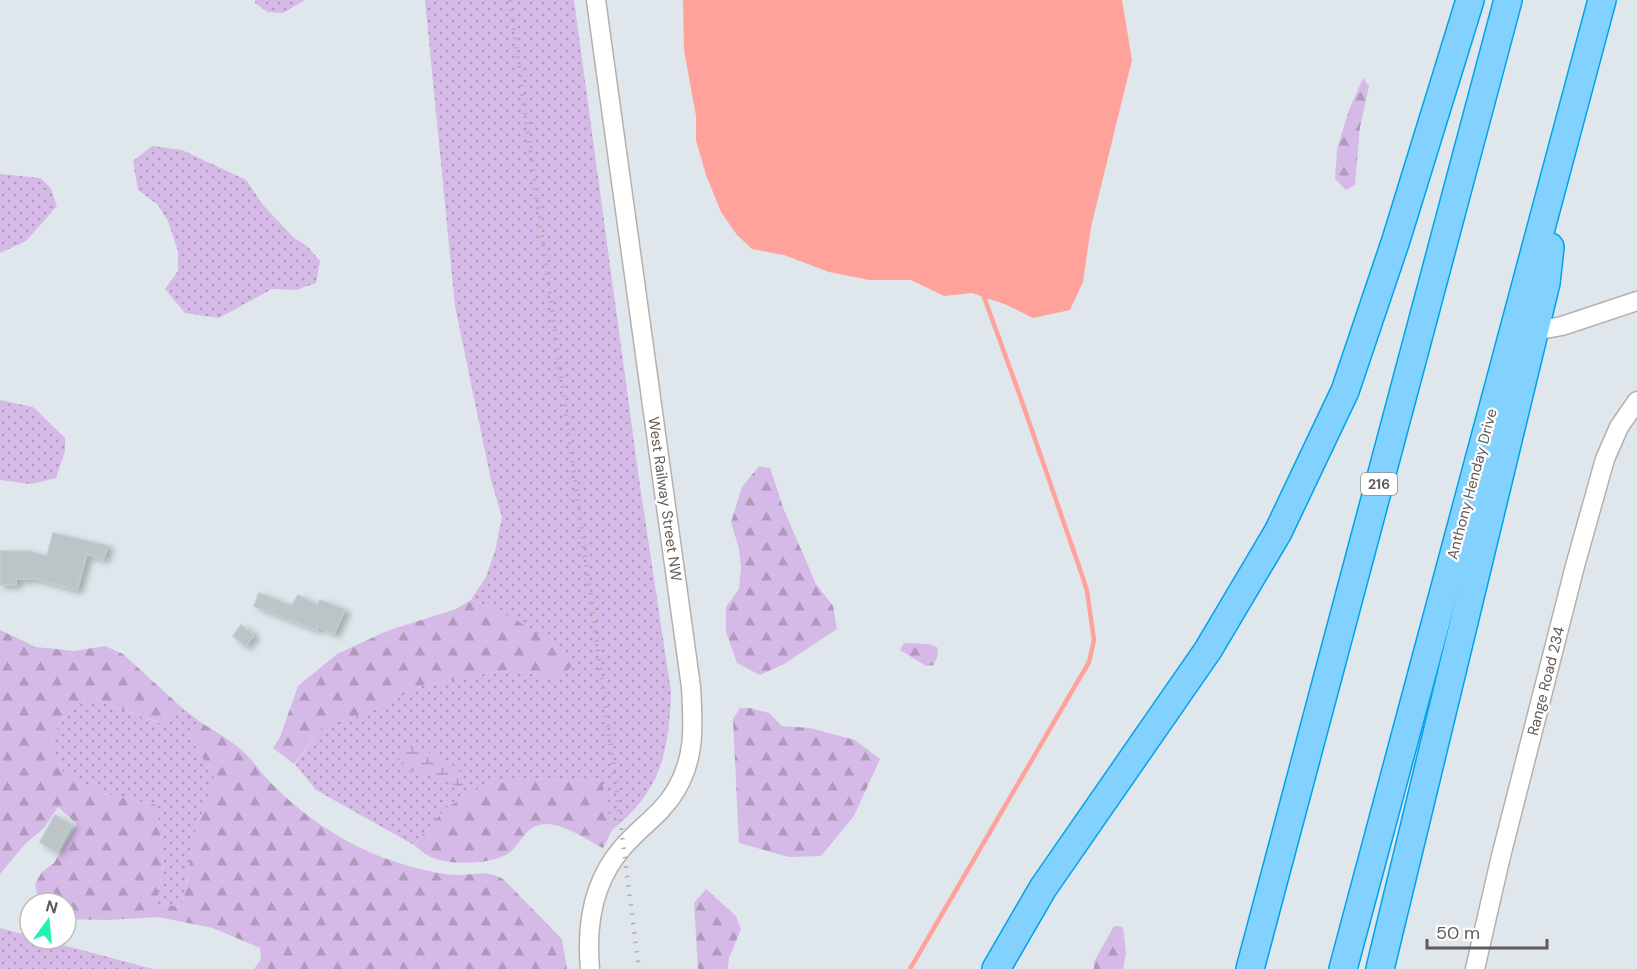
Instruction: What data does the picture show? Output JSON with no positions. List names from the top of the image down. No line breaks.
{"streets":{"highway":["216","Anthony Henday Drive"],"street":["West Railway Street NW","Range Road 234"]},"scale_bar":"50 m","north":"top"}
